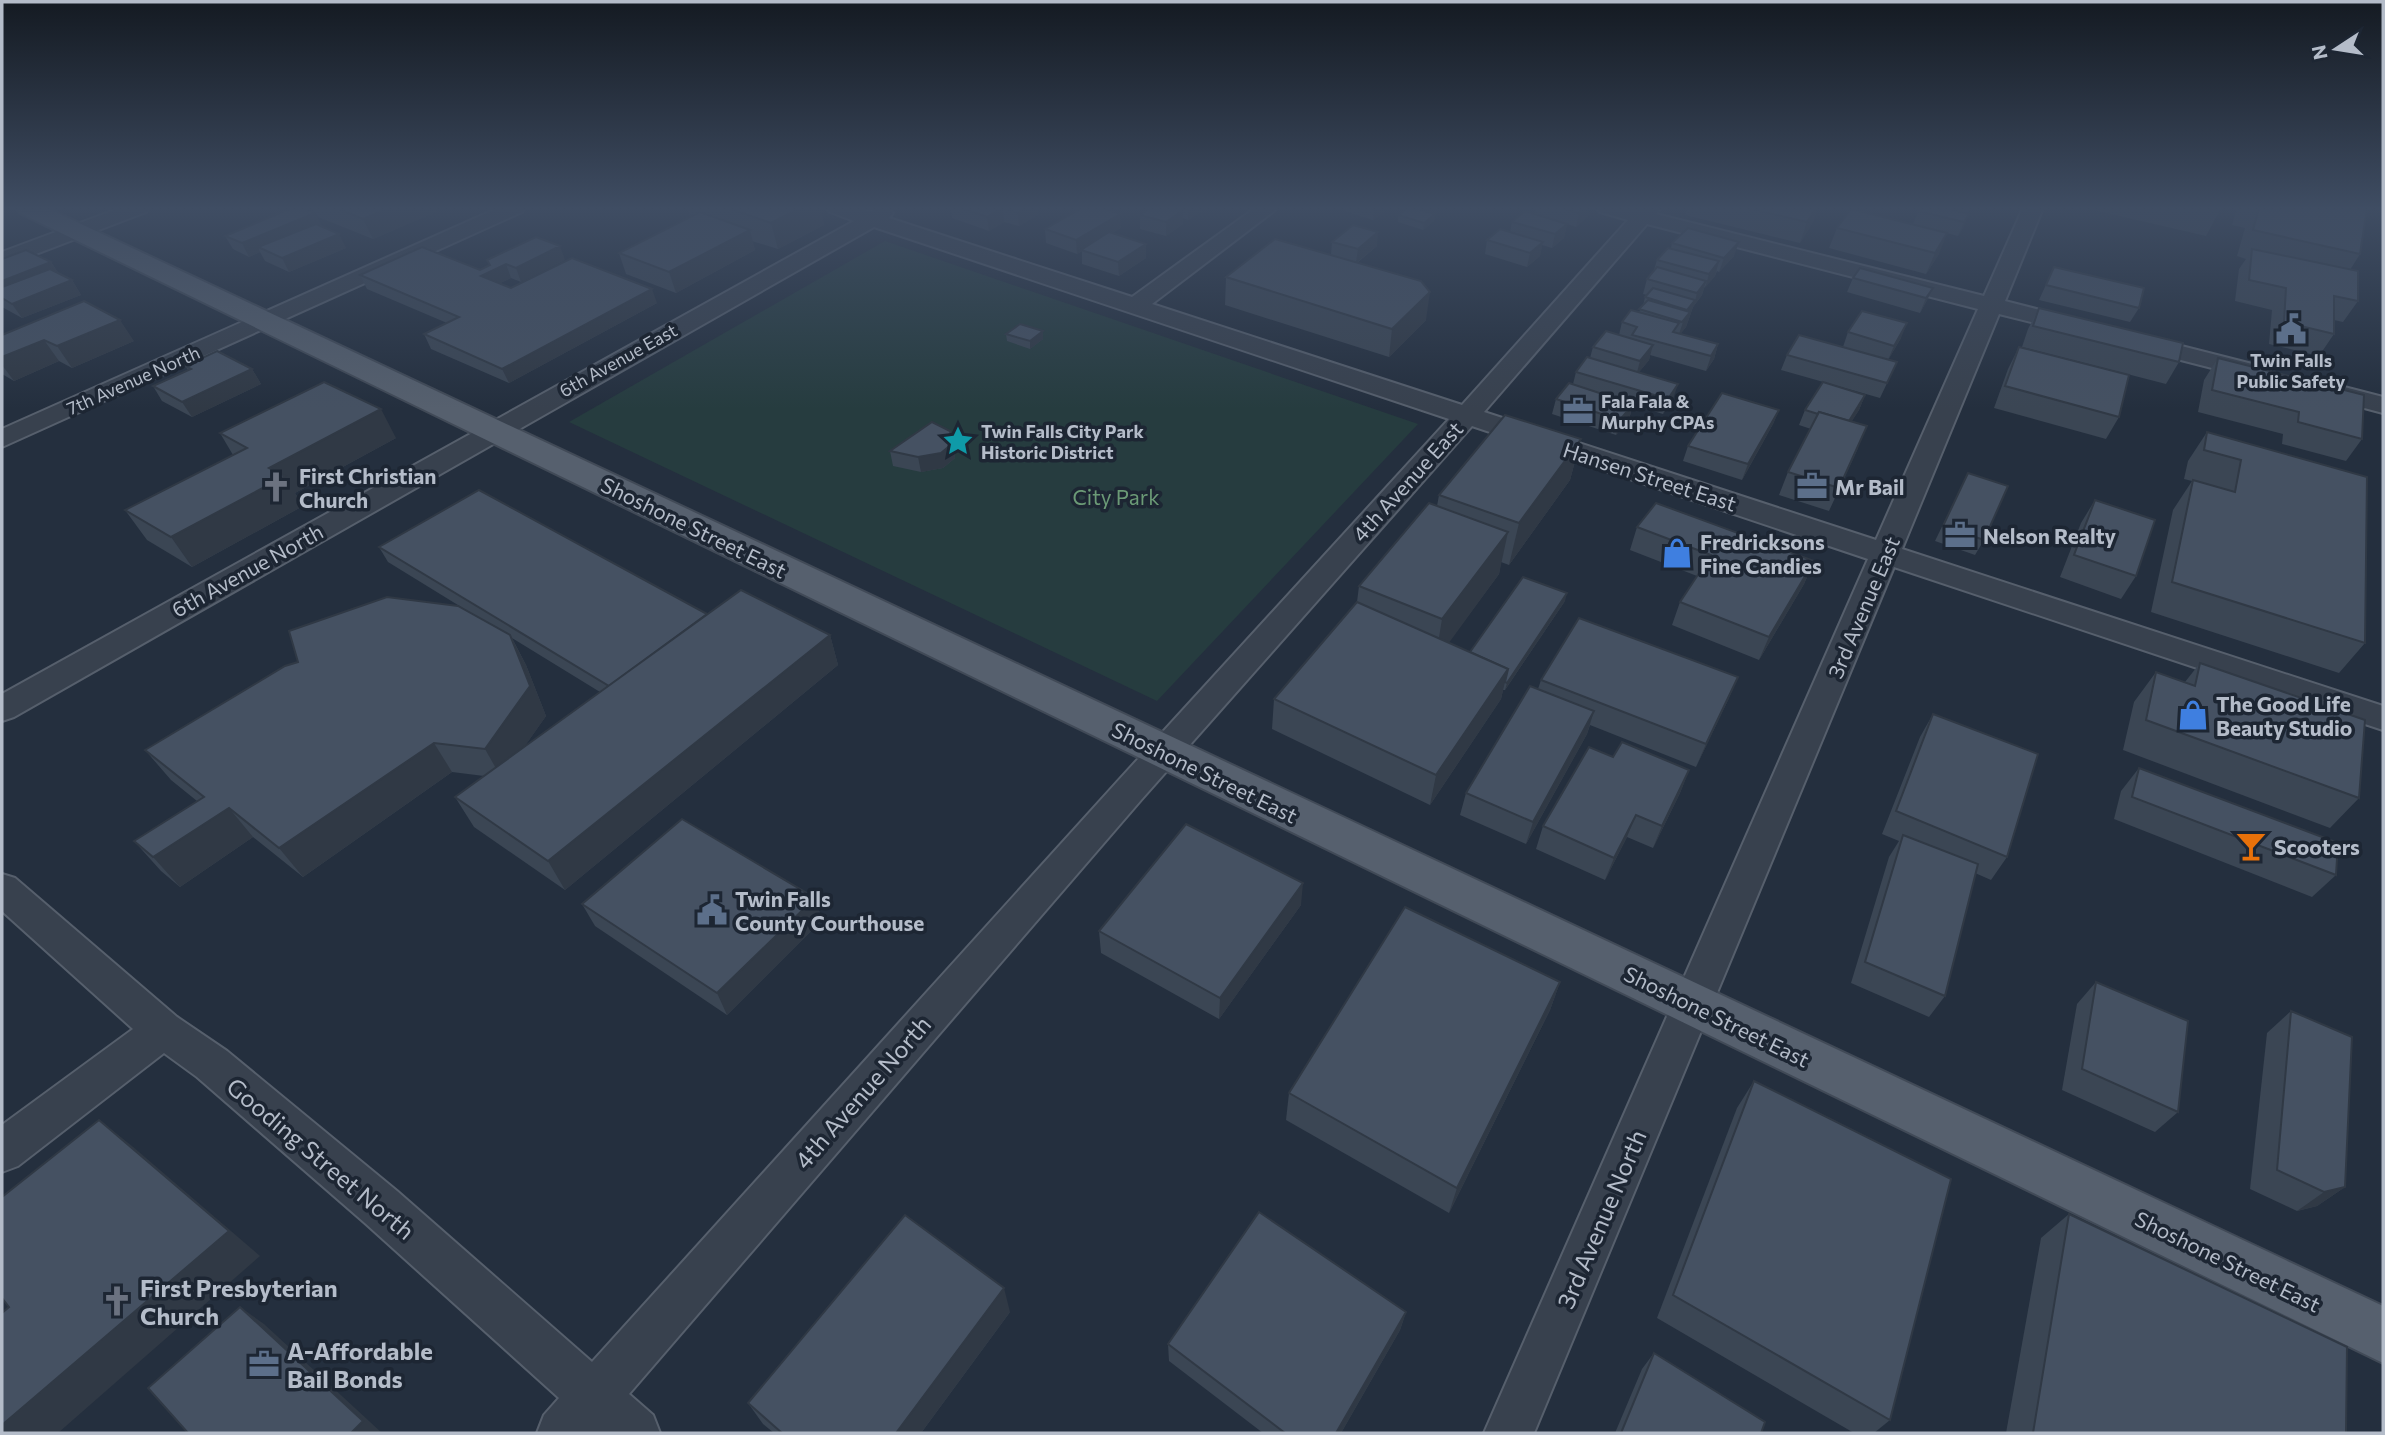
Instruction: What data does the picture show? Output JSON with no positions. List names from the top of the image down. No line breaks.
{"streets":{"main road":["Shoshone Street East"],"street":["6th Avenue East","7th Avenue North","Hansen Street East","4th Avenue East","6th Avenue North","3rd Avenue East","4th Avenue North","Gooding Street North","3rd Avenue North"]},"crossings":[["6th Avenue East","Shoshone Street East"],["6th Avenue East","6th Avenue North"],["7th Avenue North","Shoshone Street East"],["Hansen Street East","4th Avenue East"],["Hansen Street East","3rd Avenue East"],["4th Avenue East","Shoshone Street East"],["4th Avenue East","4th Avenue North"],["Shoshone Street East","6th Avenue North"],["Shoshone Street East","3rd Avenue East"],["Shoshone Street East","4th Avenue North"],["Shoshone Street East","3rd Avenue North"],["3rd Avenue East","3rd Avenue North"],["4th Avenue North","Gooding Street North"]],"parks":["City Park"],"places":{"public building":["Twin Falls Public Safety","Twin Falls County Courthouse"],"office":["Fala Fala & Murphy CPAs","Mr Bail","Nelson Realty","A-Affordable Bail Bonds"],"place":["Twin Falls City Park Historic District"],"church":["First Christian Church","First Presbyterian Church"],"shop":["Fredricksons Fine Candies","The Good Life Beauty Studio"],"bar":["Scooters"]},"north":"left"}
